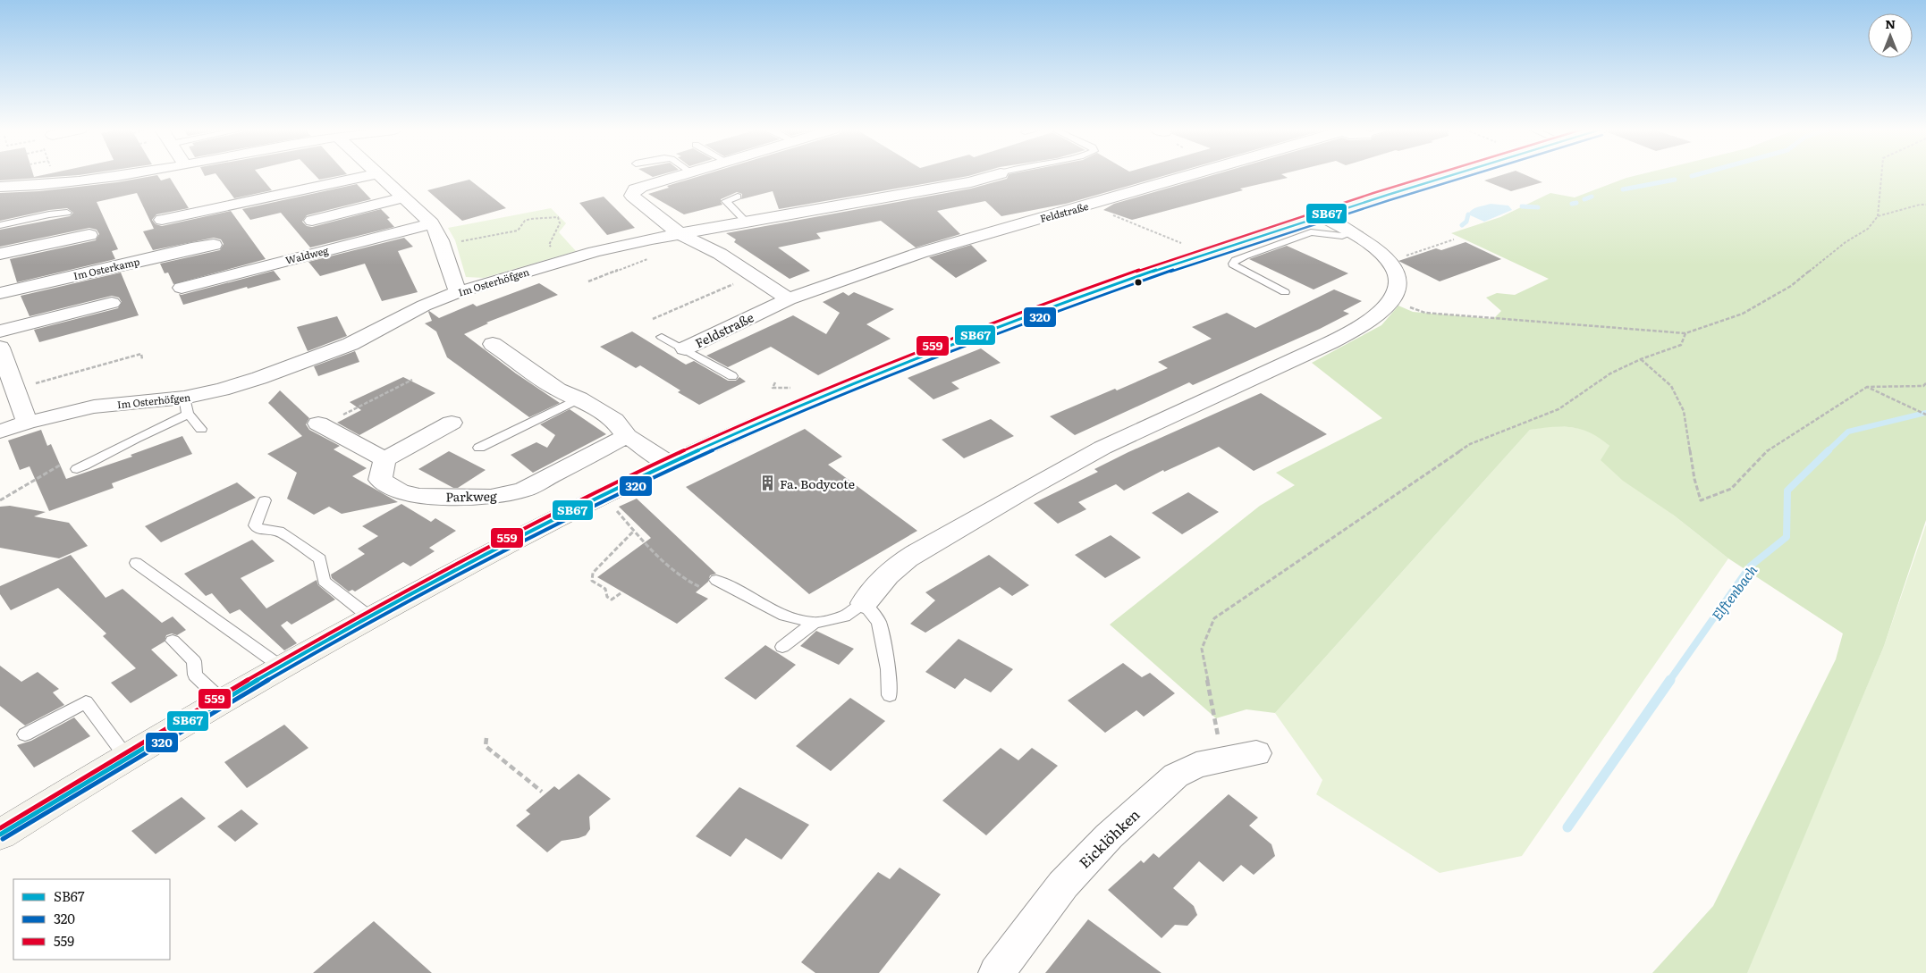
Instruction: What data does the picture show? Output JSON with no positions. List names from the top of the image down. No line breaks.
{"streets":{"street":["Feldstraße","Waldweg","Im Osterkamp","Im Osterhöfgen","Parkweg","Eicklöhken"]},"water":["Elftenbach"],"places":{"building":["Fa. Bodycote"]},"lines":["transit line SB67","transit line 320","transit line 559"],"legend":["SB67","320","559"],"north":"top"}
